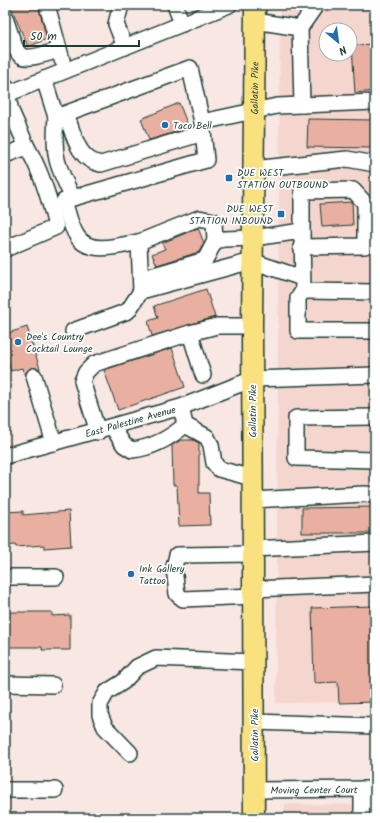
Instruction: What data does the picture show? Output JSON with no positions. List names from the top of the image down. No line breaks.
{"streets":{"main road":["Gallatin Pike"],"street":["East Palestine Avenue","Moving Center Court"]},"crossings":[["Gallatin Pike","East Palestine Avenue"],["Gallatin Pike","Moving Center Court"]],"places":{"other":["Taco Bell","Dee's Country Cocktail Lounge","Ink Gallery Tattoo"],"transit":["DUE WEST STATION OUTBOUND","DUE WEST STATION INBOUND"]},"scale_bar":"50 m","north":"bottom right"}
